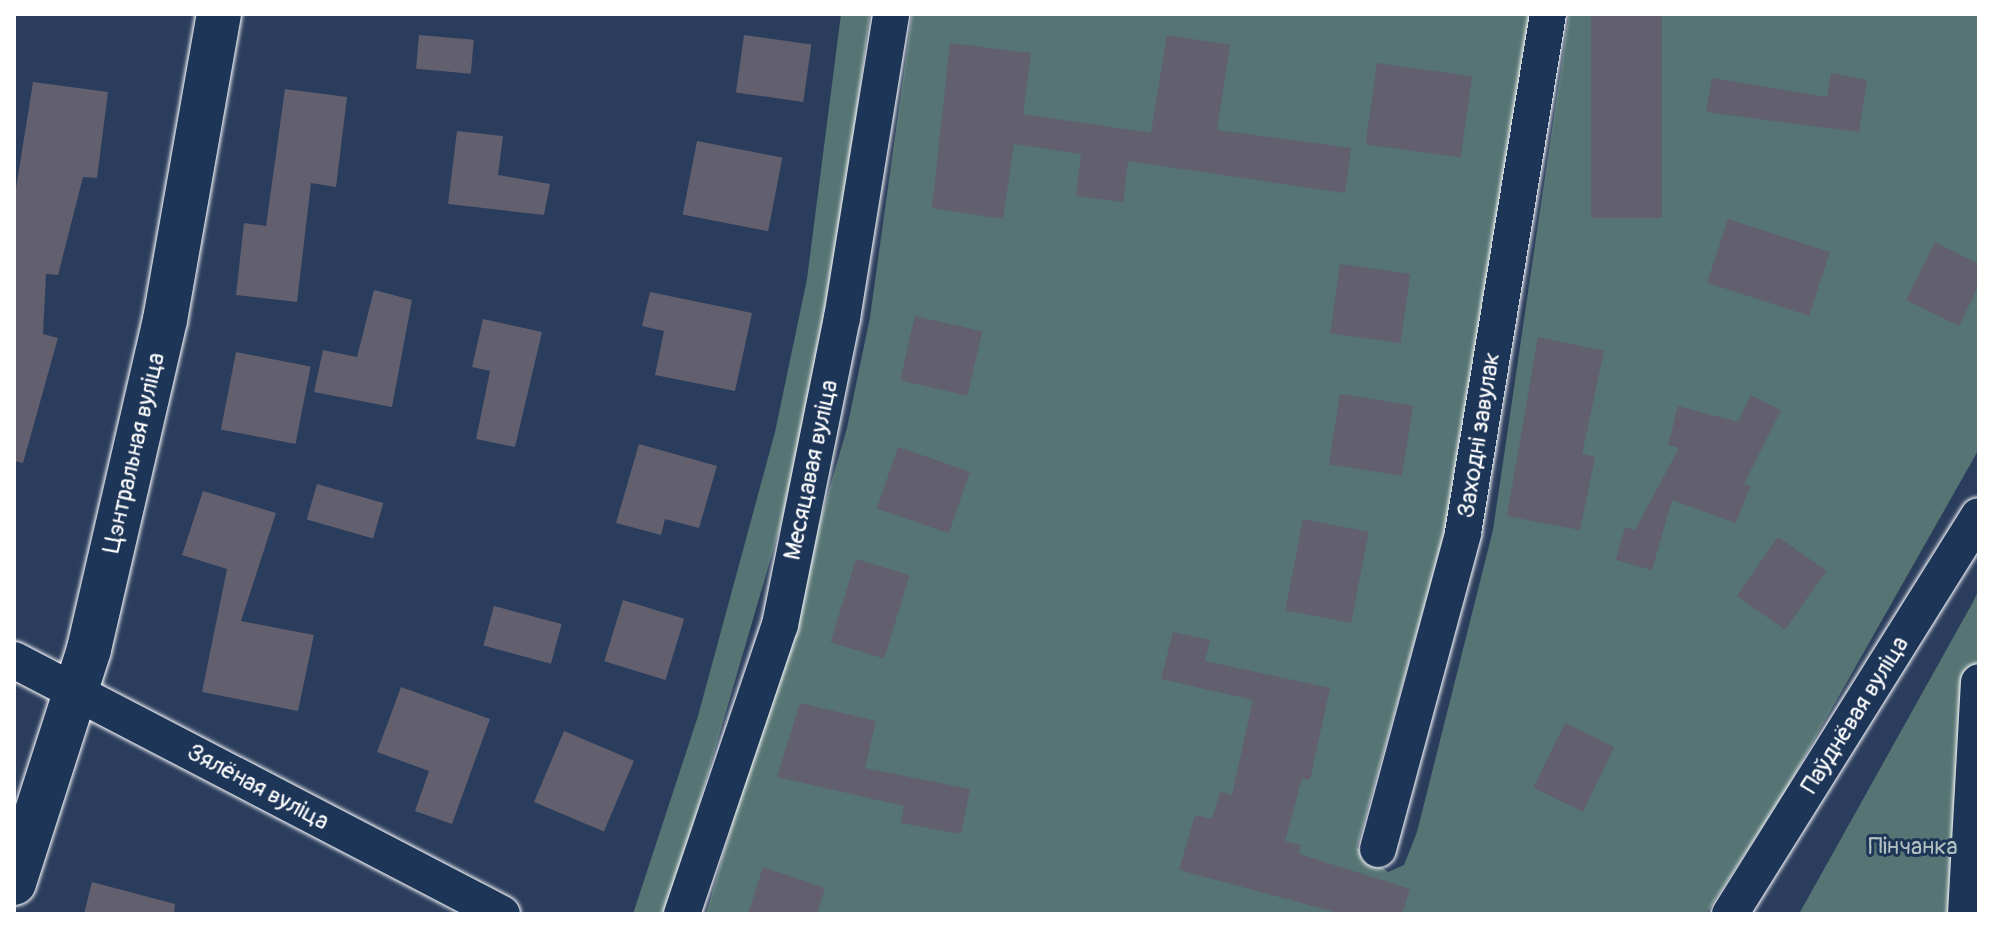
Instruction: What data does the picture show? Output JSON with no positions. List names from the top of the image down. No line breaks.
{"streets":{"street":["Заходні завулак","Цэнтральная вуліца","Месяцавая вуліца","Паўднёвая вуліца","Зялёная вуліца"]},"crossings":[["Цэнтральная вуліца","Зялёная вуліца"]],"parks":["Пінчанка"]}
